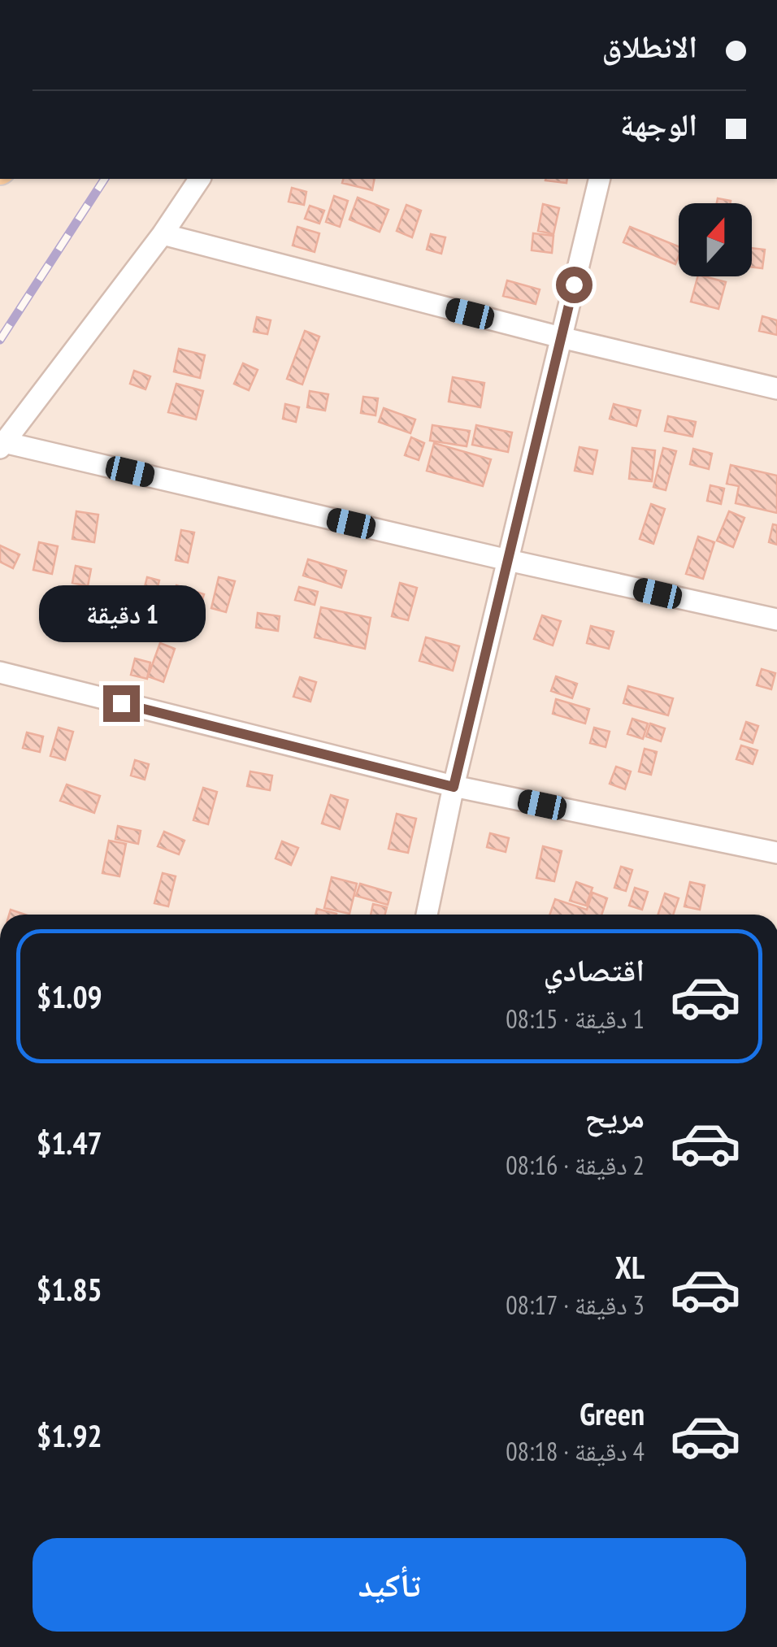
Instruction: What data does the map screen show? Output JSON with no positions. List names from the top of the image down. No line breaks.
{"north":"top","page":{"banner":["الانطلاق","الوجهة"],"bubble":"1 دقيقة","list":[{"name":"اقتصادي","note":"1 دقيقة · 08:15","value":"$1.09"},{"name":"مريح","note":"2 دقيقة · 08:16","value":"$1.47"},{"name":"XL","note":"3 دقيقة · 08:17","value":"$1.85"},{"name":"Green","note":"4 دقيقة · 08:18","value":"$1.92"}],"buttons":"تأكيد"}}
